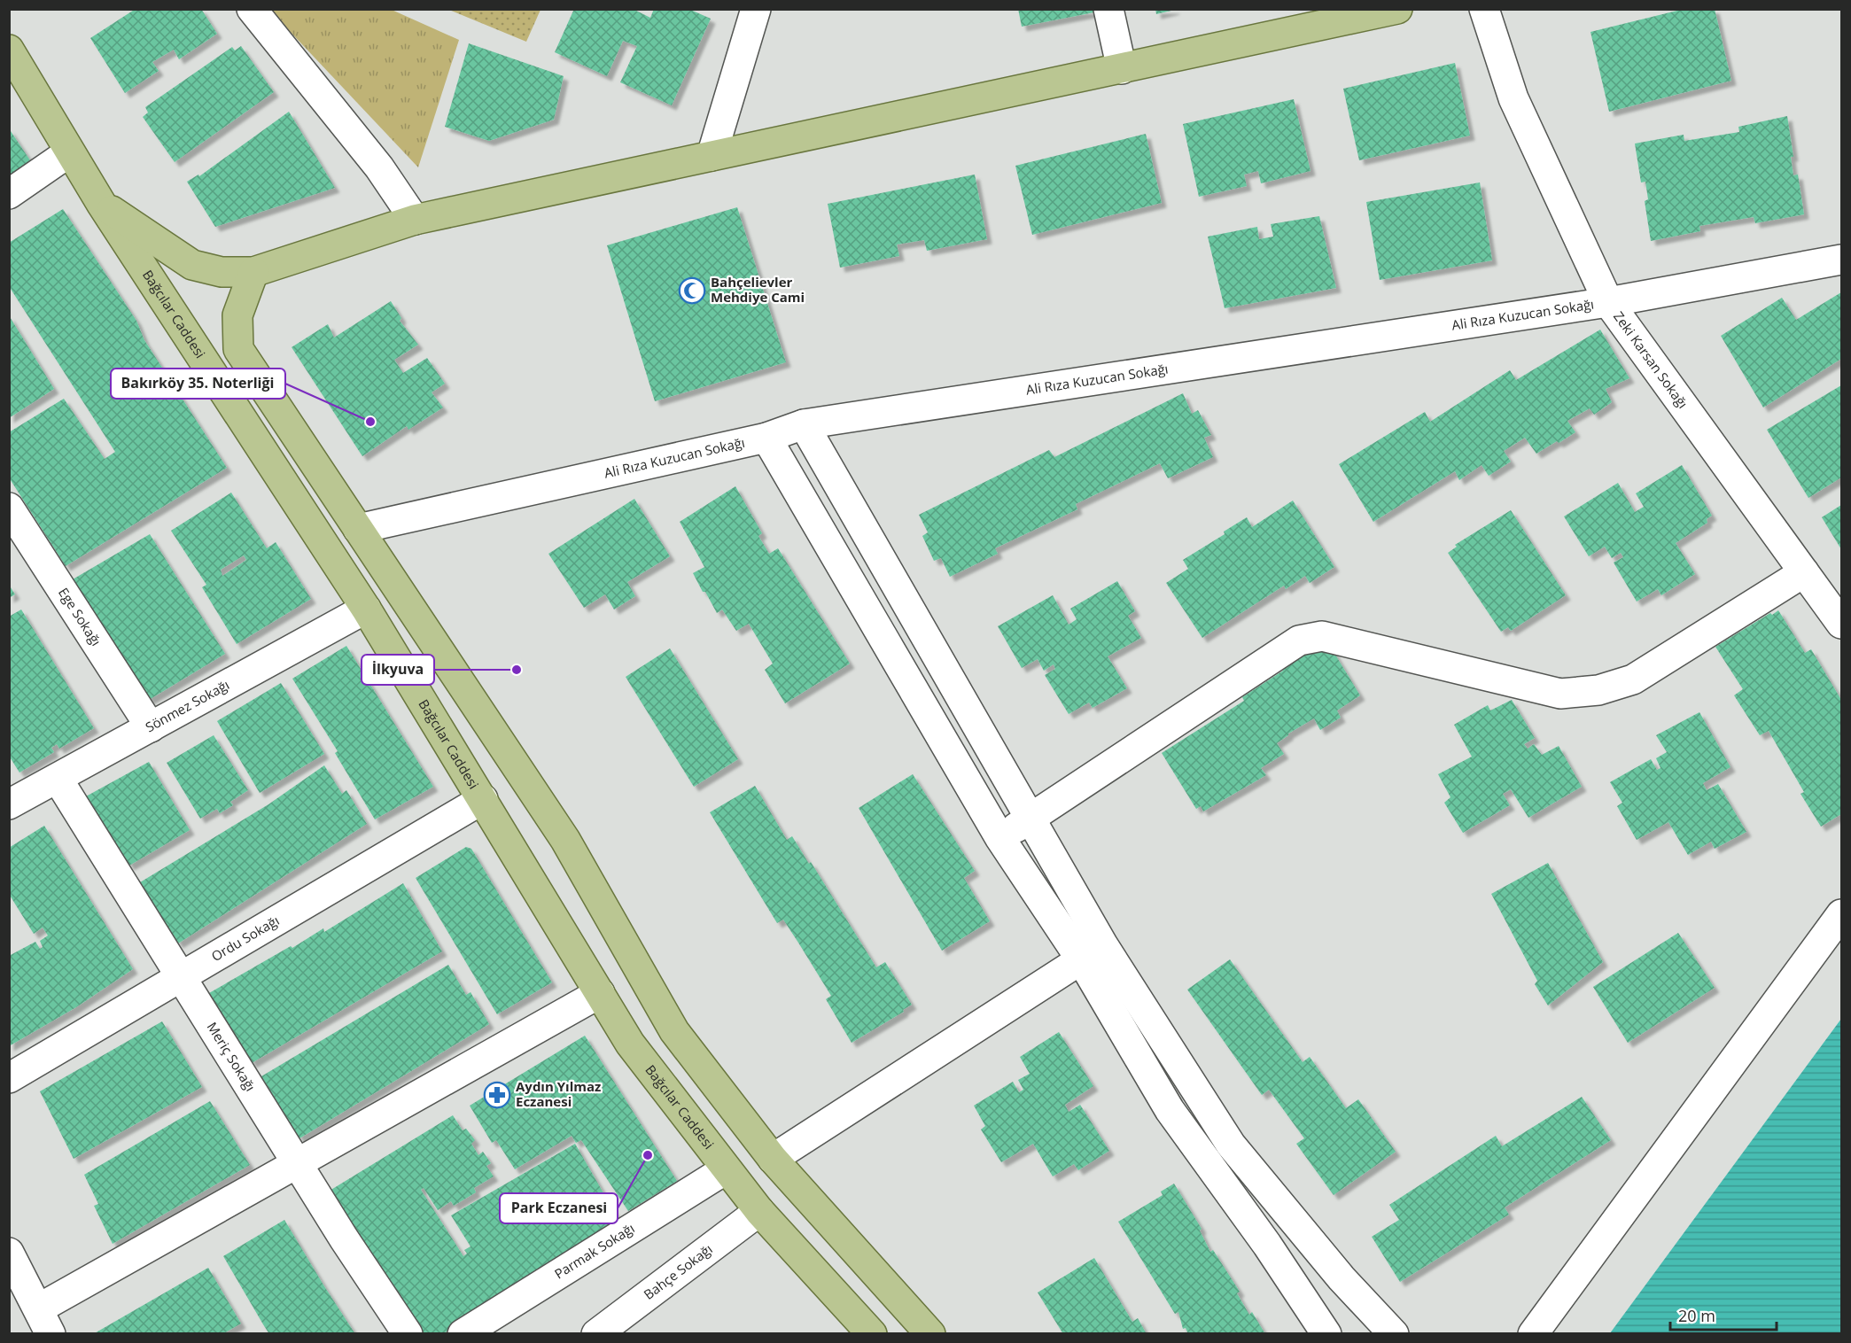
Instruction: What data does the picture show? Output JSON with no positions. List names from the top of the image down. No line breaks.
{"streets":{"main road":["Bağcılar Caddesi"],"street":["Ali Rıza Kuzucan Sokağı","Zeki Karsan Sokağı","Ege Sokağı","Sönmez Sokağı","Ordu Sokağı","Meriç Sokağı","Parmak Sokağı","Bahçe Sokağı"]},"crossings":[["Bağcılar Caddesi","Sönmez Sokağı"],["Bağcılar Caddesi","Ordu Sokağı"],["Bağcılar Caddesi","Parmak Sokağı"],["Bağcılar Caddesi","Bahçe Sokağı"],["Ali Rıza Kuzucan Sokağı","Zeki Karsan Sokağı"],["Ege Sokağı","Sönmez Sokağı"],["Sönmez Sokağı","Meriç Sokağı"],["Ordu Sokağı","Meriç Sokağı"]],"places":{"mosque":["Bahçelievler Mehdiye Cami"],"other":["Bakırköy 35. Noterliği","İlkyuva","Park Eczanesi"],"pharmacy":["Aydın Yılmaz Eczanesi"]},"scale_bar":"20 m"}
